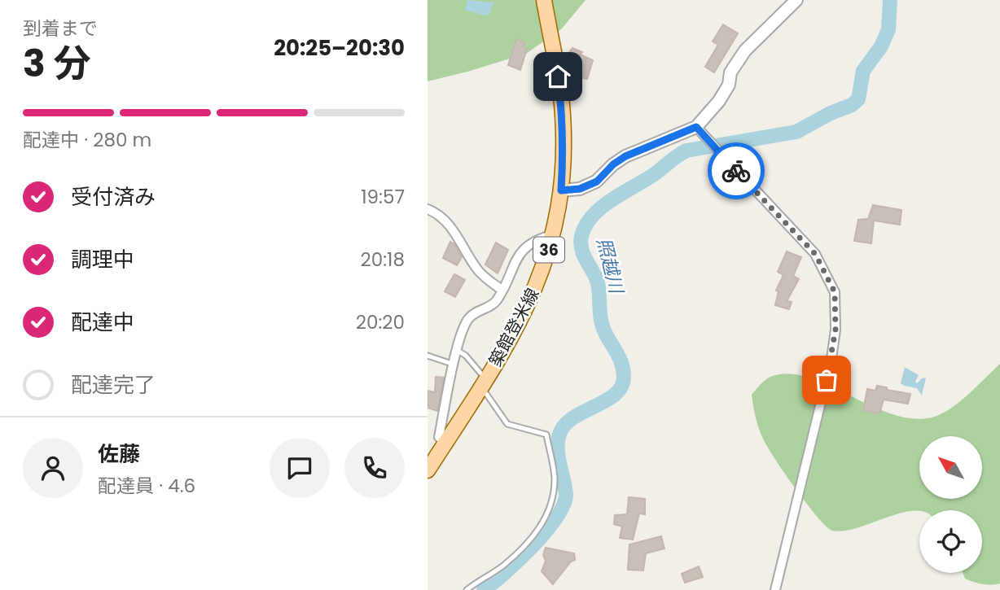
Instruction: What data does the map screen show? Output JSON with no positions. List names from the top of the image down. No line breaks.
{"streets":{"main road":["36","築館登米線"]},"water":["照越川"],"north":"top left","page":{"heading":["3 分","到着まで","20:25–20:30"],"panel":["佐藤","配達員 · 4.6"],"bar":"配達中 · 280 m","list":[["受付済み","19:57"],["調理中","20:18"],["配達中","20:20"],"配達完了"]}}
